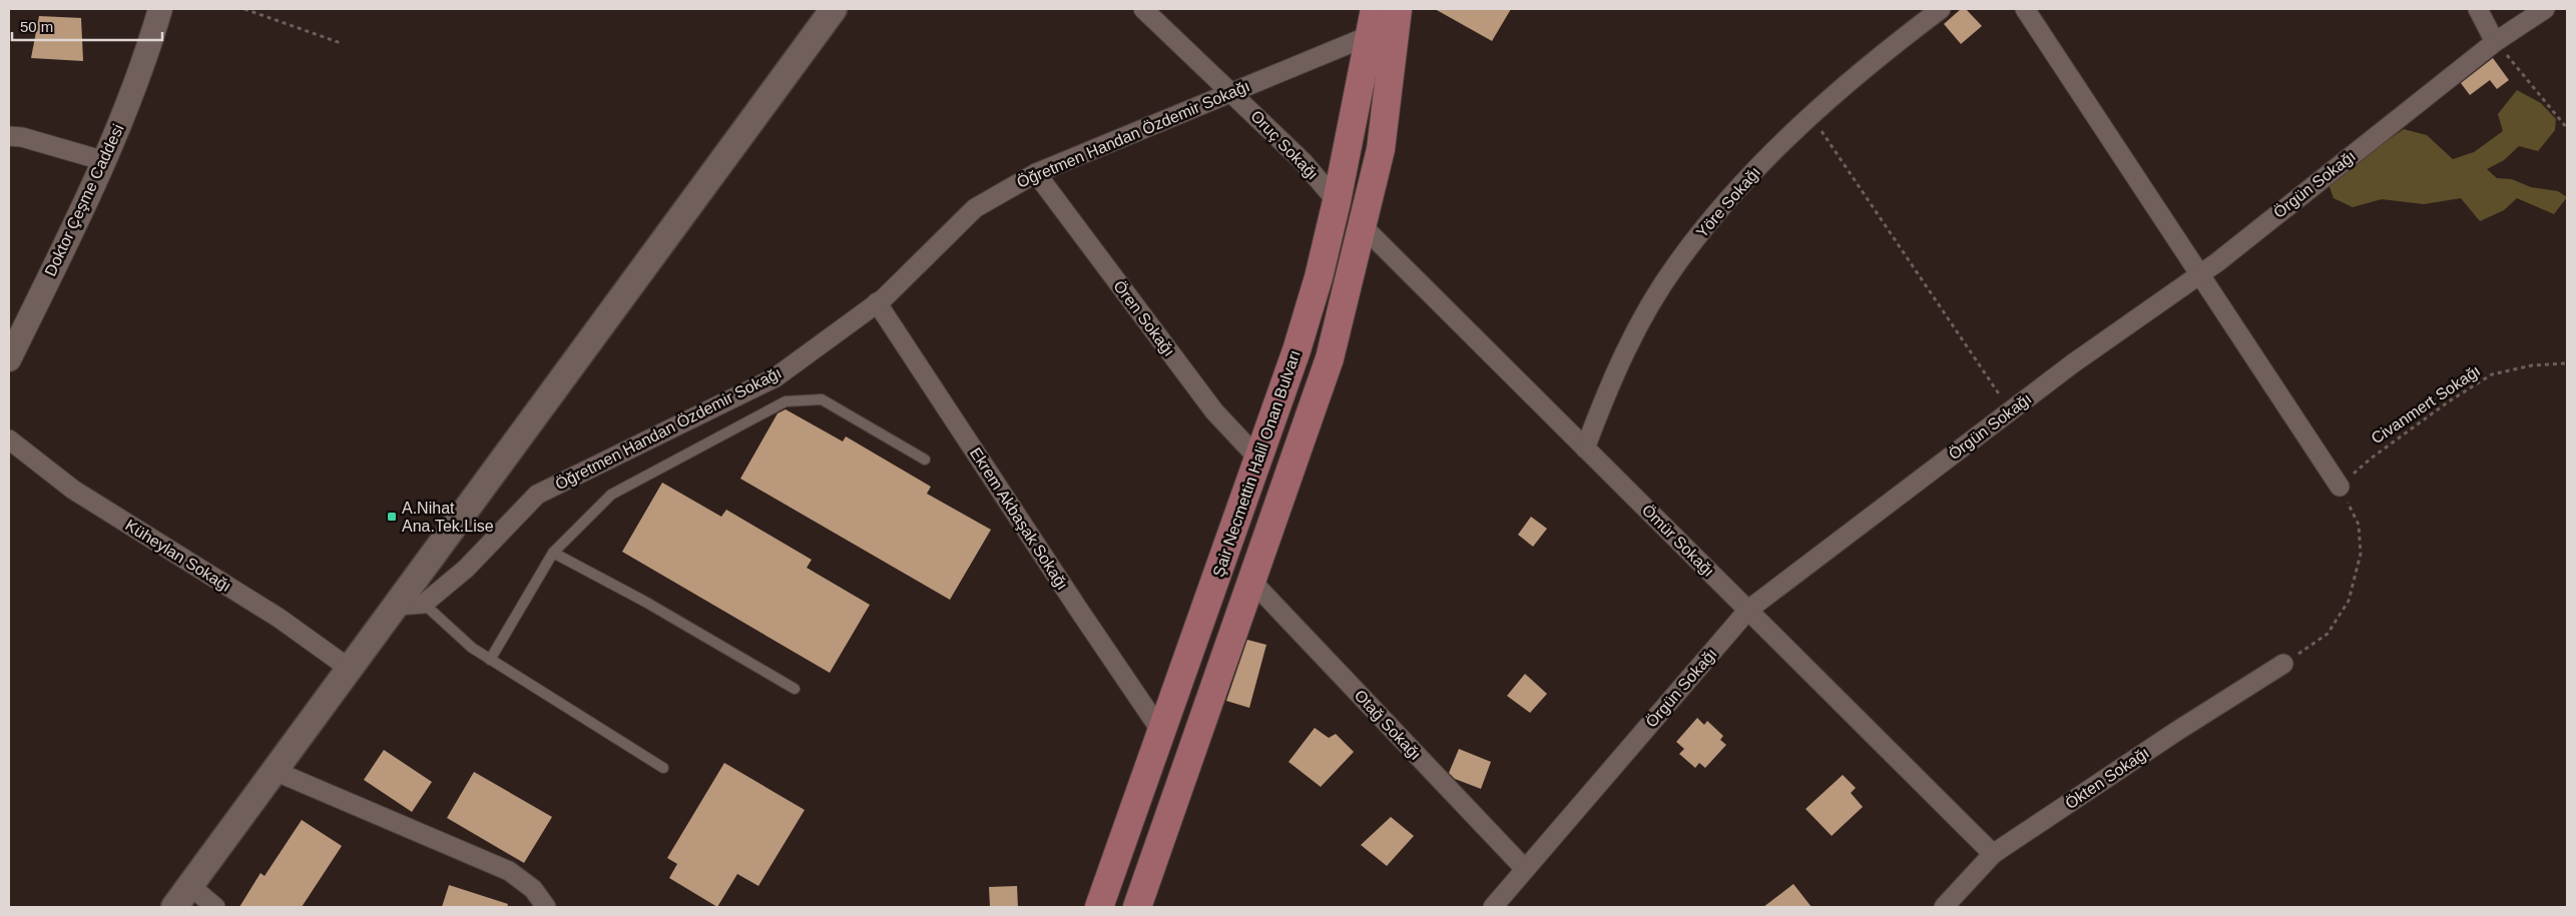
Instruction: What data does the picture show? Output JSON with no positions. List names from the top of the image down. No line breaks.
{"streets":{"main road":["Şair Necmettin Halil Onan Bulvarı"],"street":["Öğretmen Handan Özdemir Sokağı","Oruç Sokağı","Örgün Sokağı","Doktor Çeşme Caddesi","Yöre Sokağı","Ören Sokağı","Ekrem Akbaşak Sokağı","Ömür Sokağı","Küheylan Sokağı","Otağ Sokağı","Ökten Sokağı"],"path":["Civanmert Sokağı"]},"crossings":[["Öğretmen Handan Özdemir Sokağı","Oruç Sokağı"],["Öğretmen Handan Özdemir Sokağı","Ören Sokağı"],["Öğretmen Handan Özdemir Sokağı","Şair Necmettin Halil Onan Bulvarı"],["Öğretmen Handan Özdemir Sokağı","Ekrem Akbaşak Sokağı"],["Oruç Sokağı","Şair Necmettin Halil Onan Bulvarı"],["Örgün Sokağı","Ömür Sokağı"],["Örgün Sokağı","Otağ Sokağı"],["Yöre Sokağı","Ömür Sokağı"],["Ören Sokağı","Şair Necmettin Halil Onan Bulvarı"],["Şair Necmettin Halil Onan Bulvarı","Ekrem Akbaşak Sokağı"],["Şair Necmettin Halil Onan Bulvarı","Ömür Sokağı"],["Şair Necmettin Halil Onan Bulvarı","Otağ Sokağı"],["Ömür Sokağı","Ökten Sokağı"]],"places":{"transit":["A.Nihat Ana.Tek.Lise"]},"scale_bar":"50 m"}
